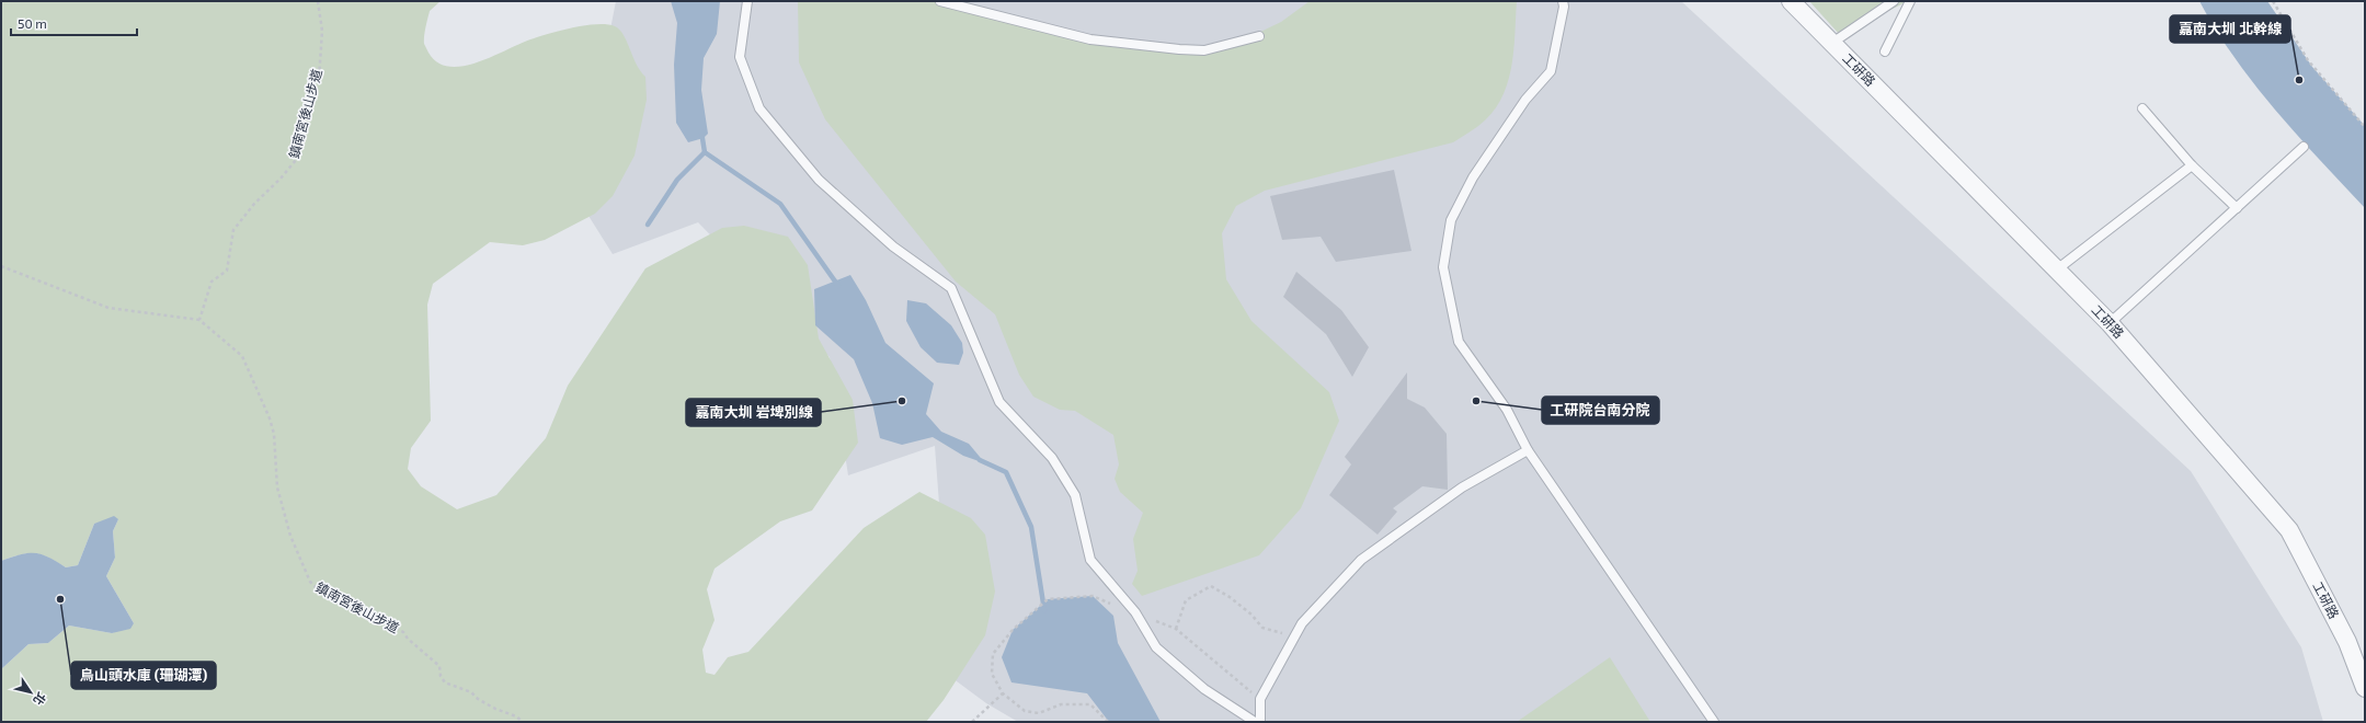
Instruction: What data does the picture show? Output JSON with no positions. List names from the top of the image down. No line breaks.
{"streets":{"street":["工研路"],"path":["鎮南宮後山步道"]},"places":["嘉南大圳 北幹線","嘉南大圳 岩埤別線","工研院台南分院","烏山頭水庫 (珊瑚潭)"],"scale_bar":"50 m","north":"bottom right"}
